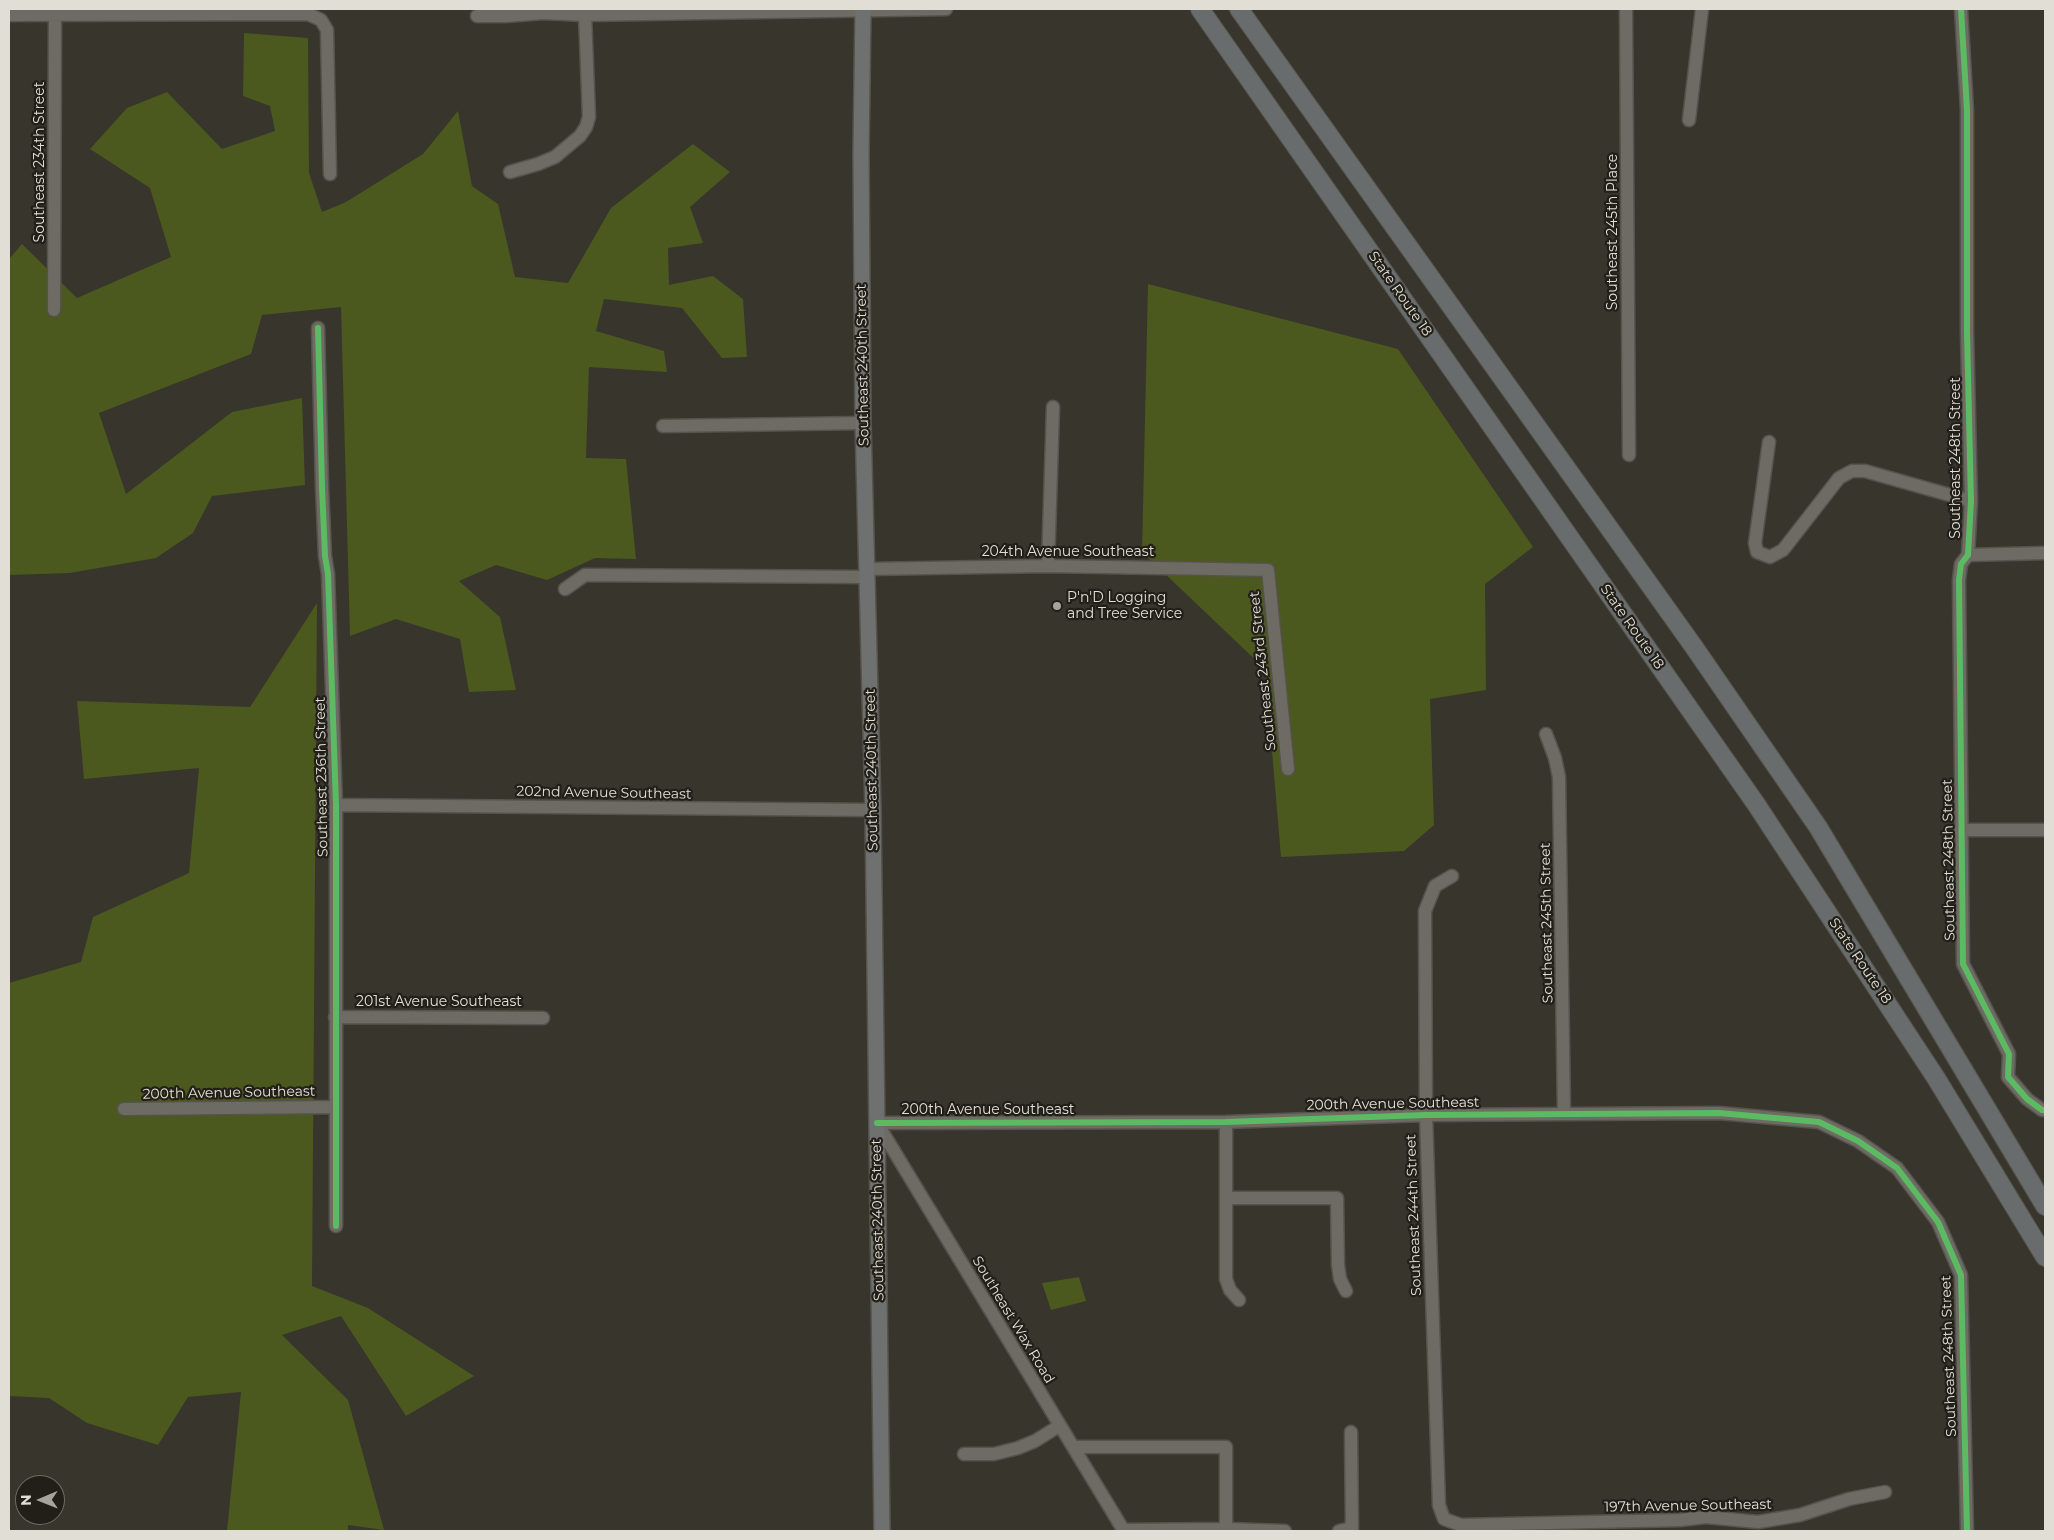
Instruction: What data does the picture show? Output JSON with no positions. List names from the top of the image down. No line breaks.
{"streets":{"highway":["State Route 18"],"main road":["Southeast 240th Street"],"street":["Southeast 234th Street","Southeast 245th Place","Southeast 248th Street","204th Avenue Southeast","Southeast 243rd Street","Southeast 236th Street","202nd Avenue Southeast","Southeast 245th Street","201st Avenue Southeast","200th Avenue Southeast","Southeast 244th Street","Southeast Wax Road","197th Avenue Southeast"]},"crossings":[["Southeast 240th Street","204th Avenue Southeast"],["Southeast 240th Street","202nd Avenue Southeast"],["Southeast 240th Street","200th Avenue Southeast"],["Southeast 240th Street","Southeast Wax Road"],["Southeast 248th Street","200th Avenue Southeast"],["204th Avenue Southeast","Southeast 243rd Street"],["Southeast 236th Street","202nd Avenue Southeast"],["Southeast 236th Street","201st Avenue Southeast"],["Southeast 236th Street","200th Avenue Southeast"],["Southeast 245th Street","200th Avenue Southeast"],["200th Avenue Southeast","Southeast 244th Street"],["200th Avenue Southeast","Southeast Wax Road"],["Southeast 244th Street","197th Avenue Southeast"]],"places":["P'n'D Logging and Tree Service"],"north":"left"}
